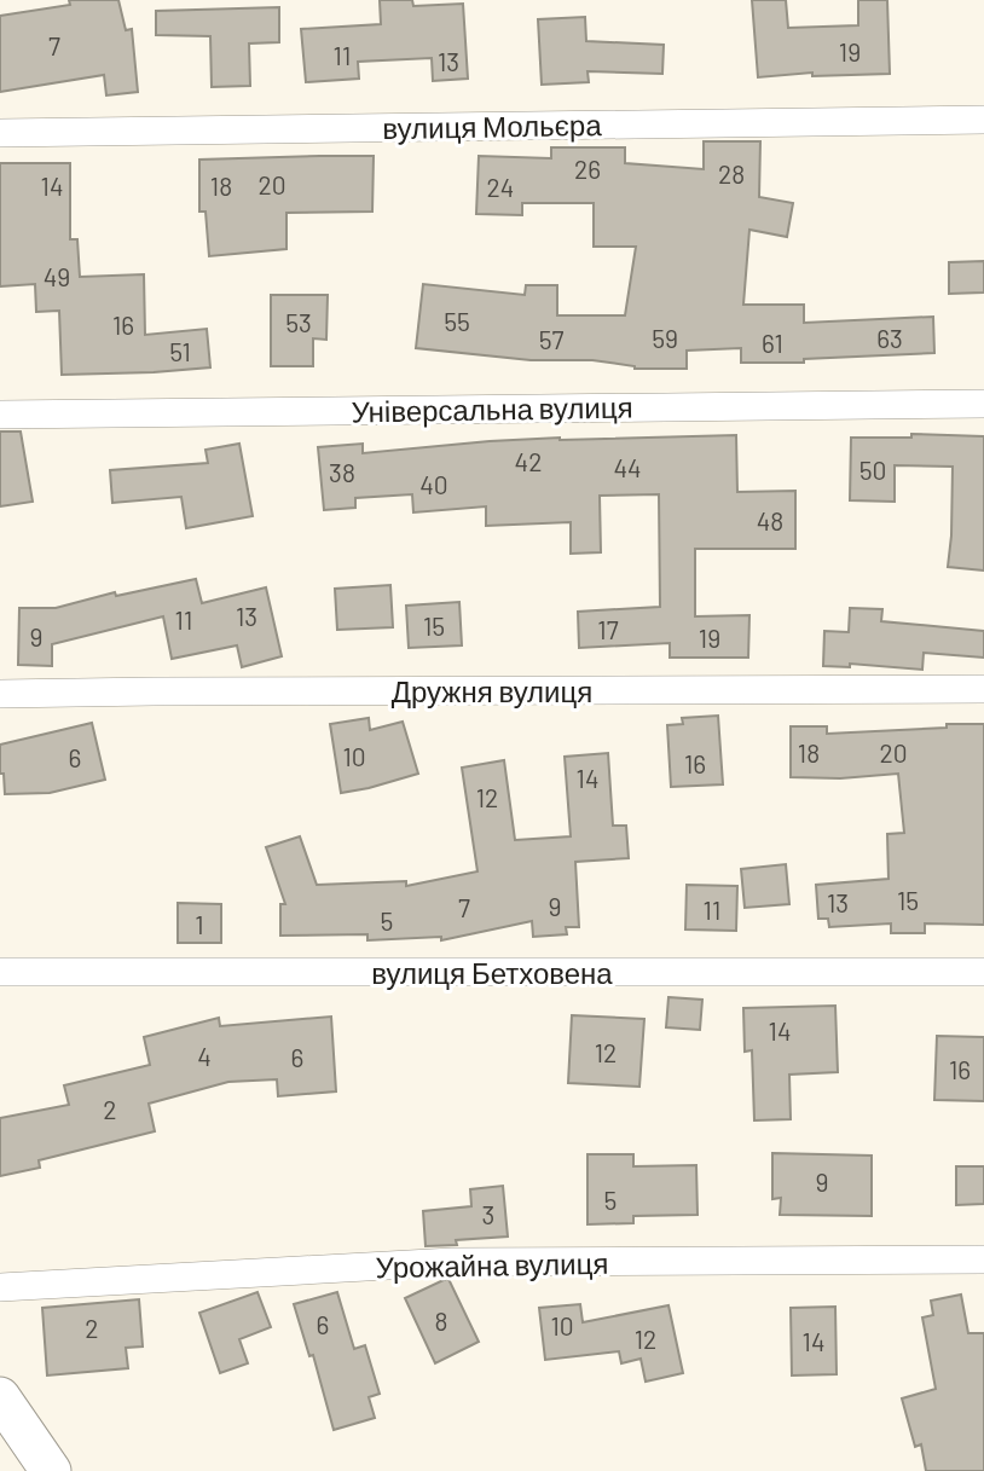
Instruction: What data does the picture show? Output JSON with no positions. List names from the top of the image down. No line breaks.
{"streets":{"street":["вулиця Мольєра","Універсальна вулиця","Дружня вулиця","вулиця Бетховена","Урожайна вулиця"]},"house_numbers":["7","19","11","13","26","28","20","14","18","24","49","55","53","16","59","63","57","61","51","42","44","50","38","40","48","13","11","15","17","9","19","18","20","10","6","16","14","12","15","13","9","7","11","5","1","14","12","4","6","16","2","9","5","3","8","6","10","2","12","14"]}
